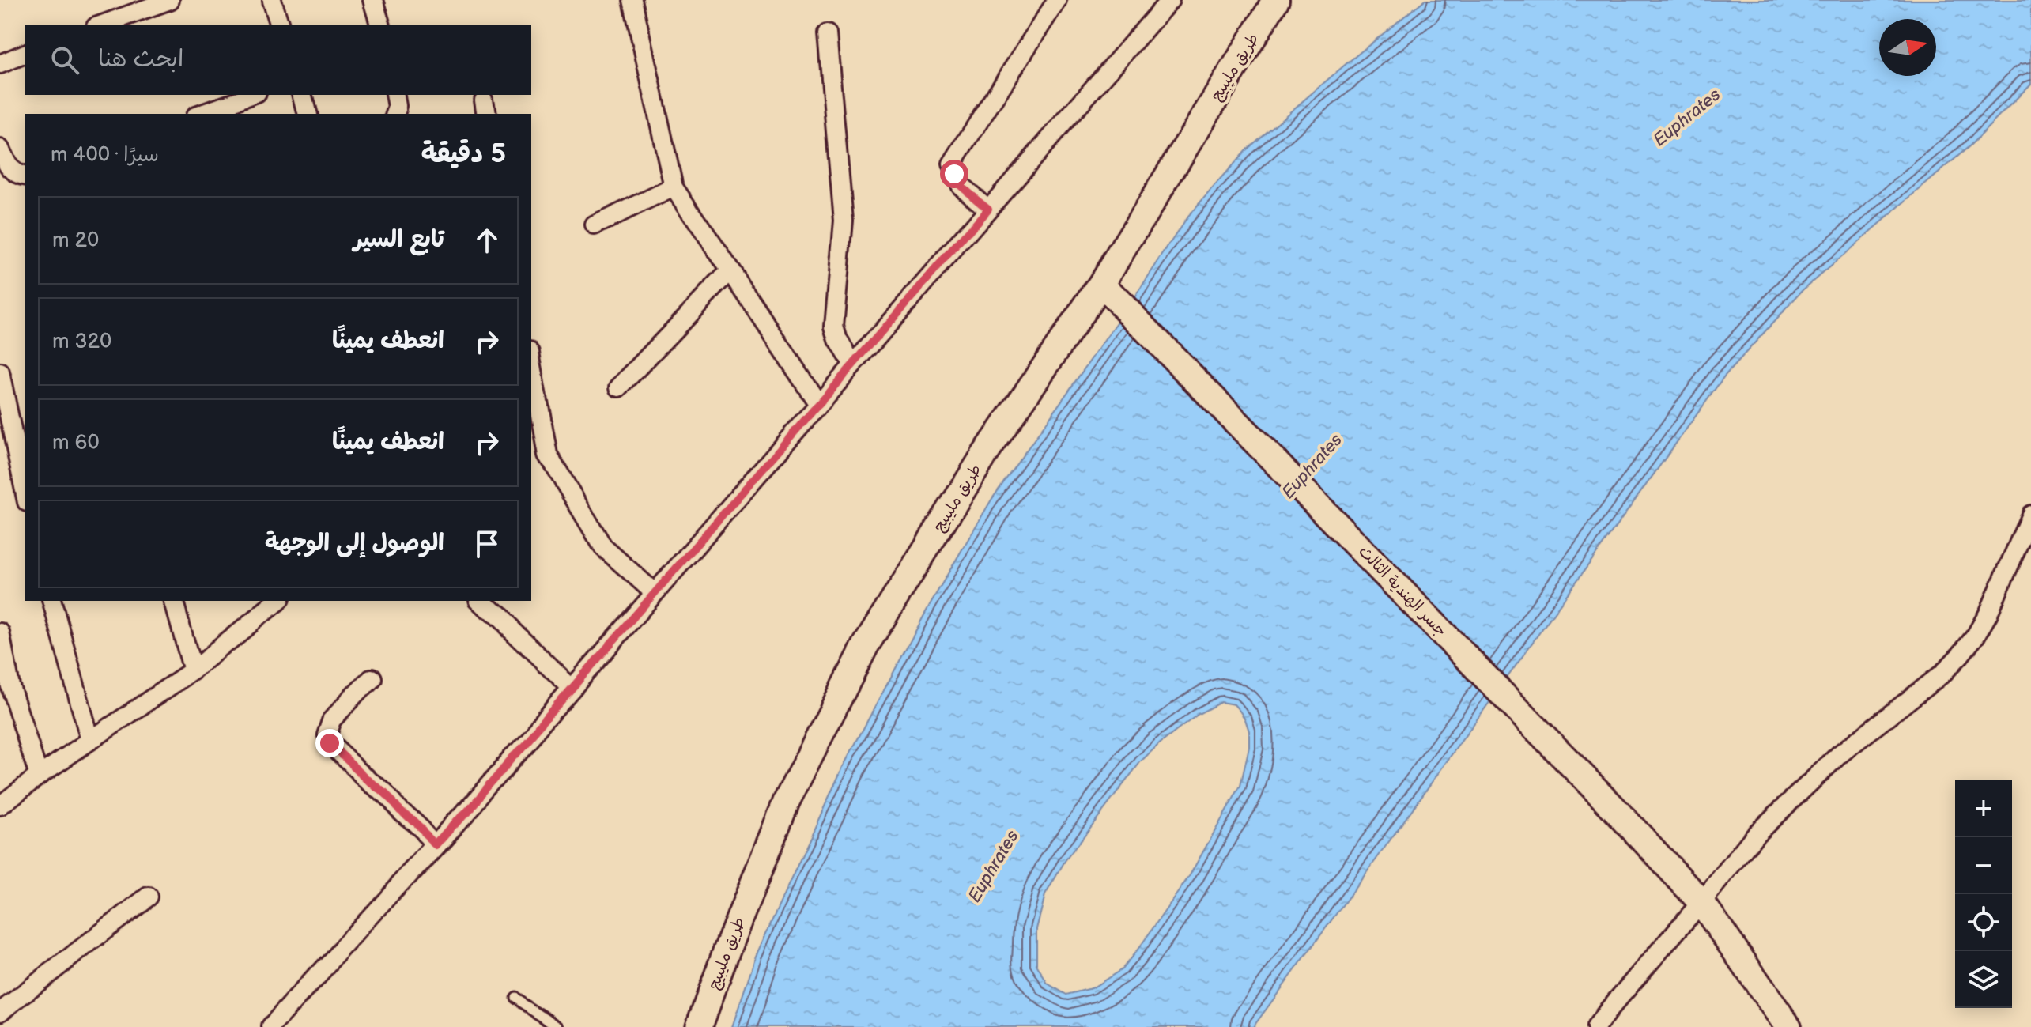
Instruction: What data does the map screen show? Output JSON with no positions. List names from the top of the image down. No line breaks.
{"streets":{"street":["طريق مليبيج","جسر الهندية الثالث"]},"crossings":[["طريق مليبيج","جسر الهندية الثالث"]],"water":["Euphrates"],"north":"right","page":{"search":"ابحث هنا","heading":["5 دقيقة","سيرًا · 400 m"],"list":[["تابع السير","20 m"],["انعطف يمينًا","320 m"],["انعطف يمينًا","60 m"],"الوصول إلى الوجهة"],"map_buttons":["+","−"]}}
